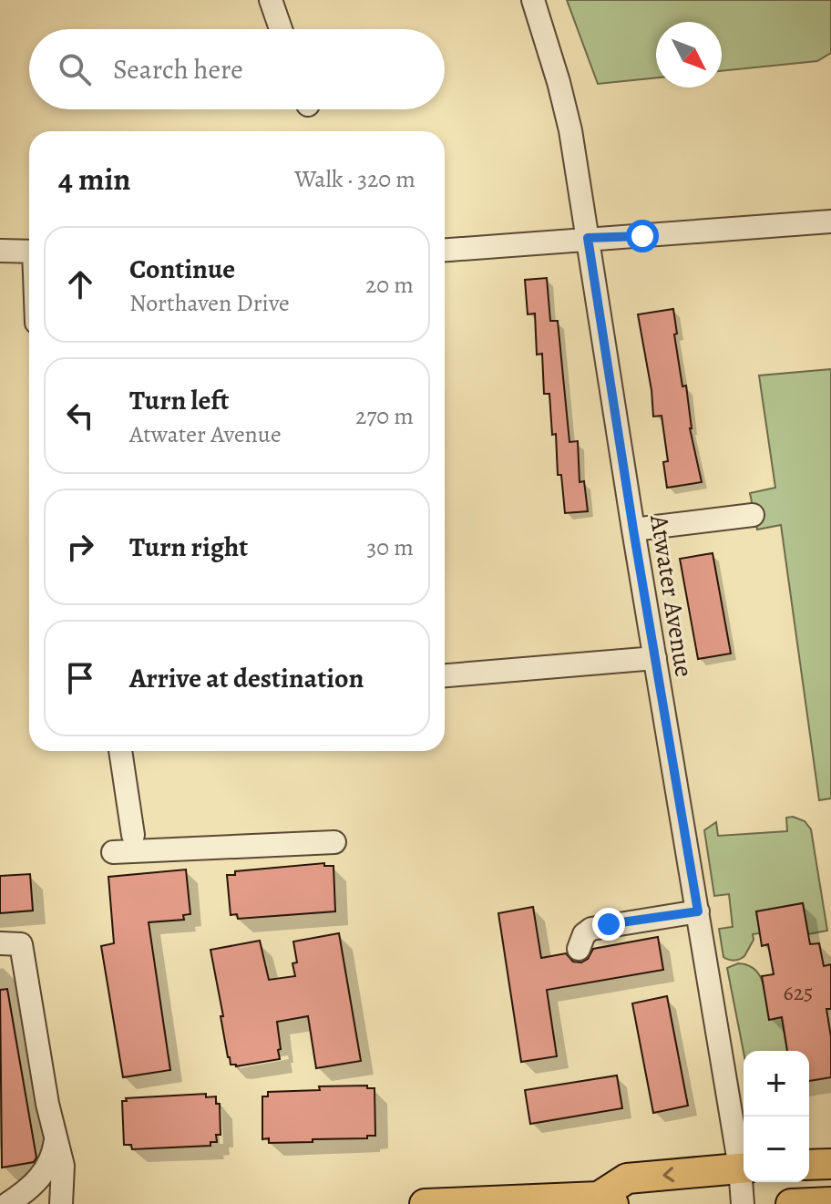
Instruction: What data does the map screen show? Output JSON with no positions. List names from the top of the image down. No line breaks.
{"streets":{"street":["Atwater Avenue"]},"house_numbers":["625"],"north":"bottom right","page":{"search":"Search here","heading":["4 min","Walk · 320 m"],"list":[["Continue","Northaven Drive","20 m"],["Turn left","Atwater Avenue","270 m"],["Turn right","30 m"],"Arrive at destination"],"map_buttons":["+","−"]}}
